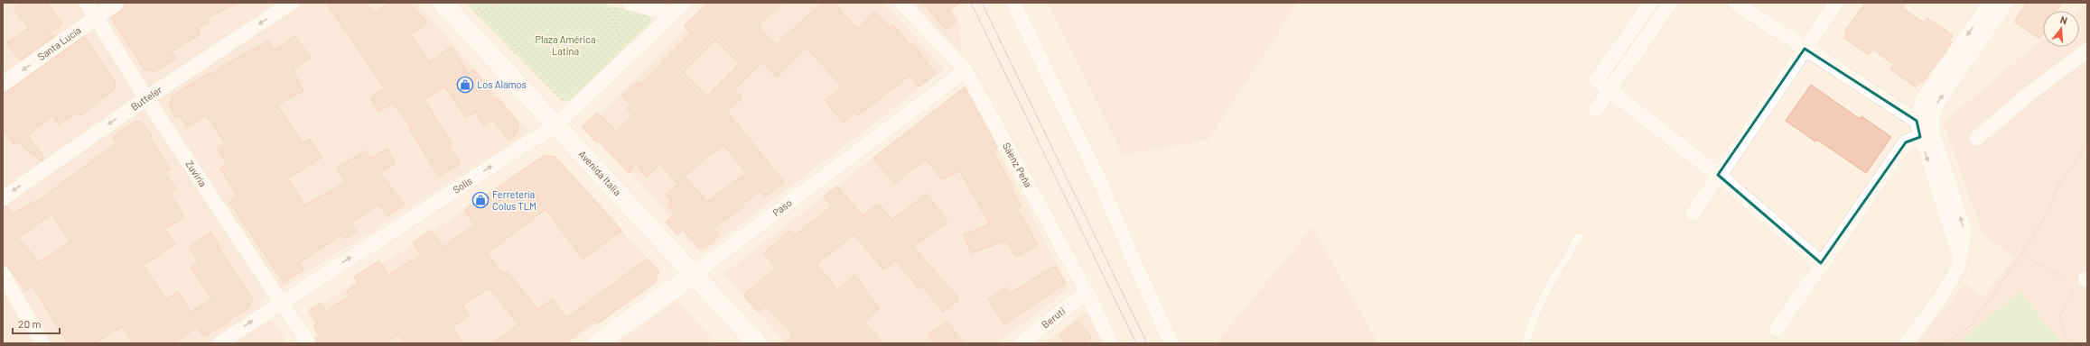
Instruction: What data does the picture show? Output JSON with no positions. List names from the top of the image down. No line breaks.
{"streets":{"street":["Santa Lucía","Butteler","Sáenz Peña","Avenida Italia","Zuviría","Solís","Paso","Beruti"]},"crossings":[["Santa Lucía","Zuviría"],["Butteler","Zuviría"],["Sáenz Peña","Paso"],["Sáenz Peña","Beruti"],["Avenida Italia","Solís"],["Avenida Italia","Paso"],["Zuviría","Solís"]],"one_way":["Santa Lucía","Butteler","Solís"],"parks":["Plaza América Latina"],"places":{"shop":["Los Alamos","Ferretería Colus TLM"]},"scale_bar":"20 m","north":"top"}
